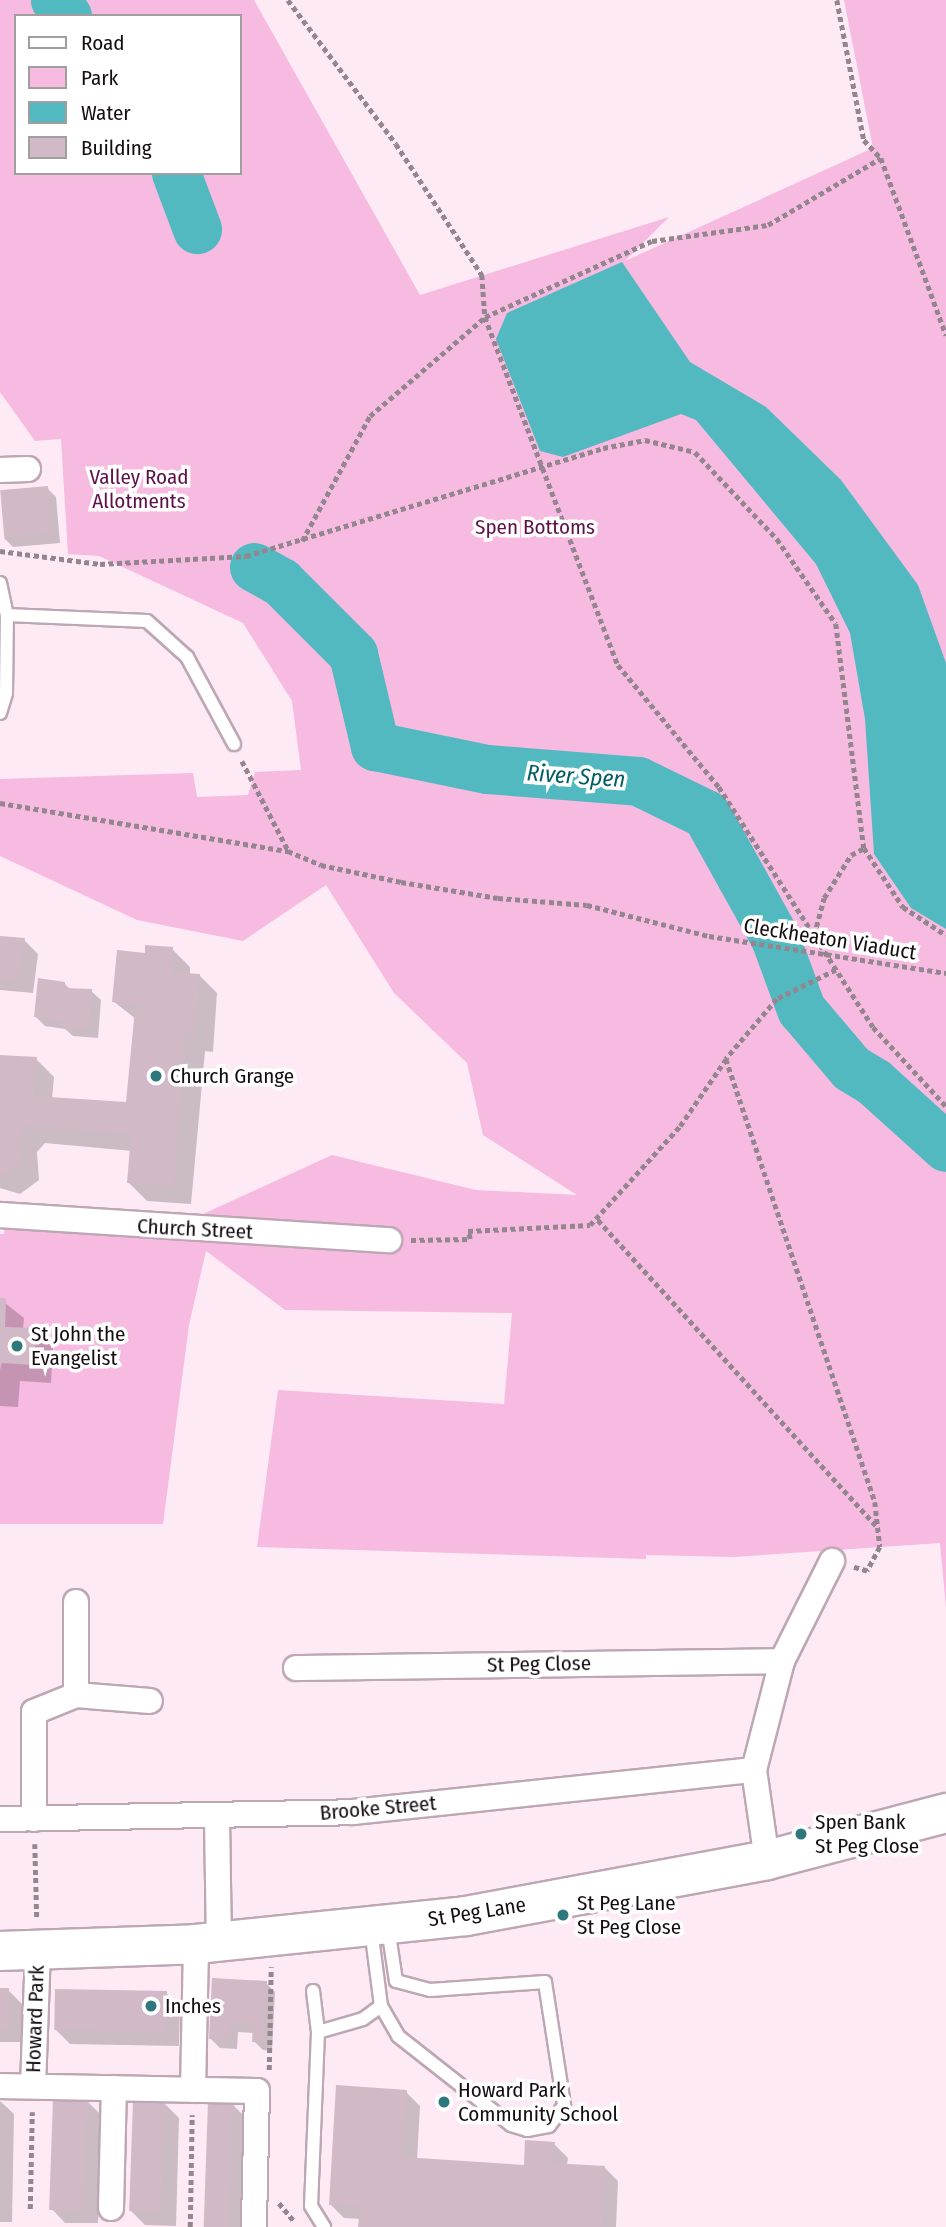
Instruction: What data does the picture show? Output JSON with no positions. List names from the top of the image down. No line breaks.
{"streets":{"main road":["St Peg Lane"],"street":["Church Street","St Peg Close","Brooke Street","Howard Park"],"path":["Cleckheaton Viaduct"]},"crossings":[["St Peg Lane","Howard Park"]],"water":["River Spen"],"parks":["Valley Road Allotments","Spen Bottoms"],"places":["Church Grange","St John the Evangelist","Spen Bank St Peg Close","St Peg Lane St Peg Close","Inches","Howard Park Community School"],"legend":["Road","Park","Water","Building"]}
